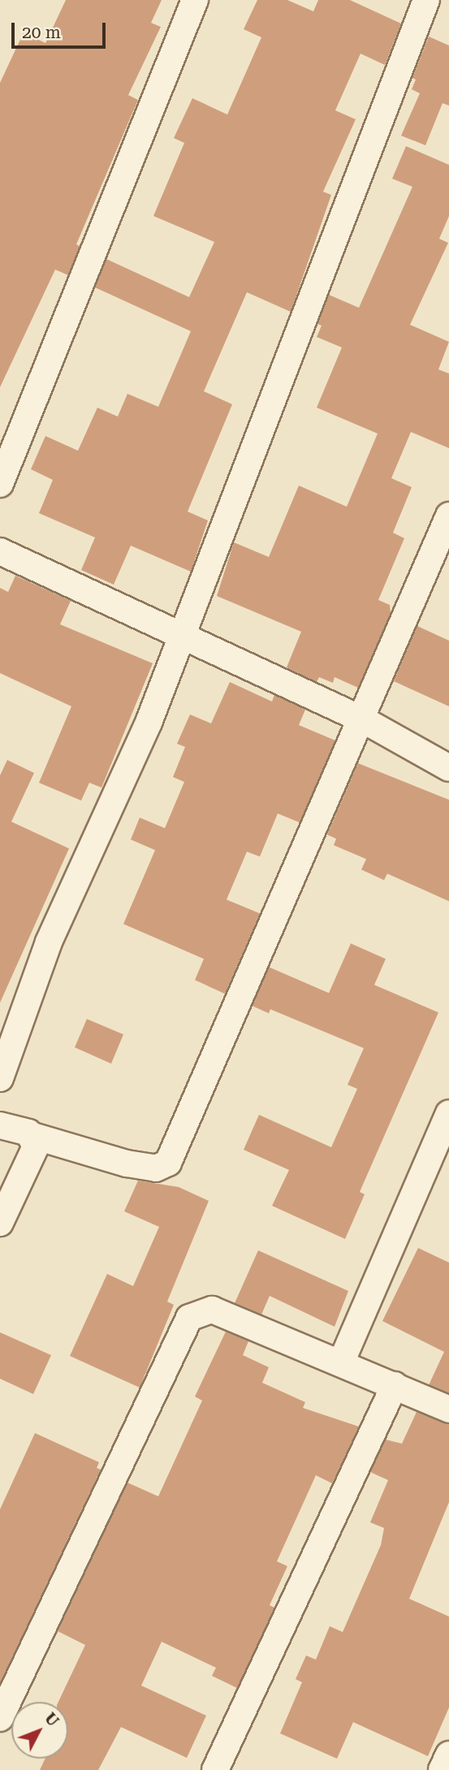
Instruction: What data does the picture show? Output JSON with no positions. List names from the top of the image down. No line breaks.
{"scale_bar":"20 m","north":"top right"}
